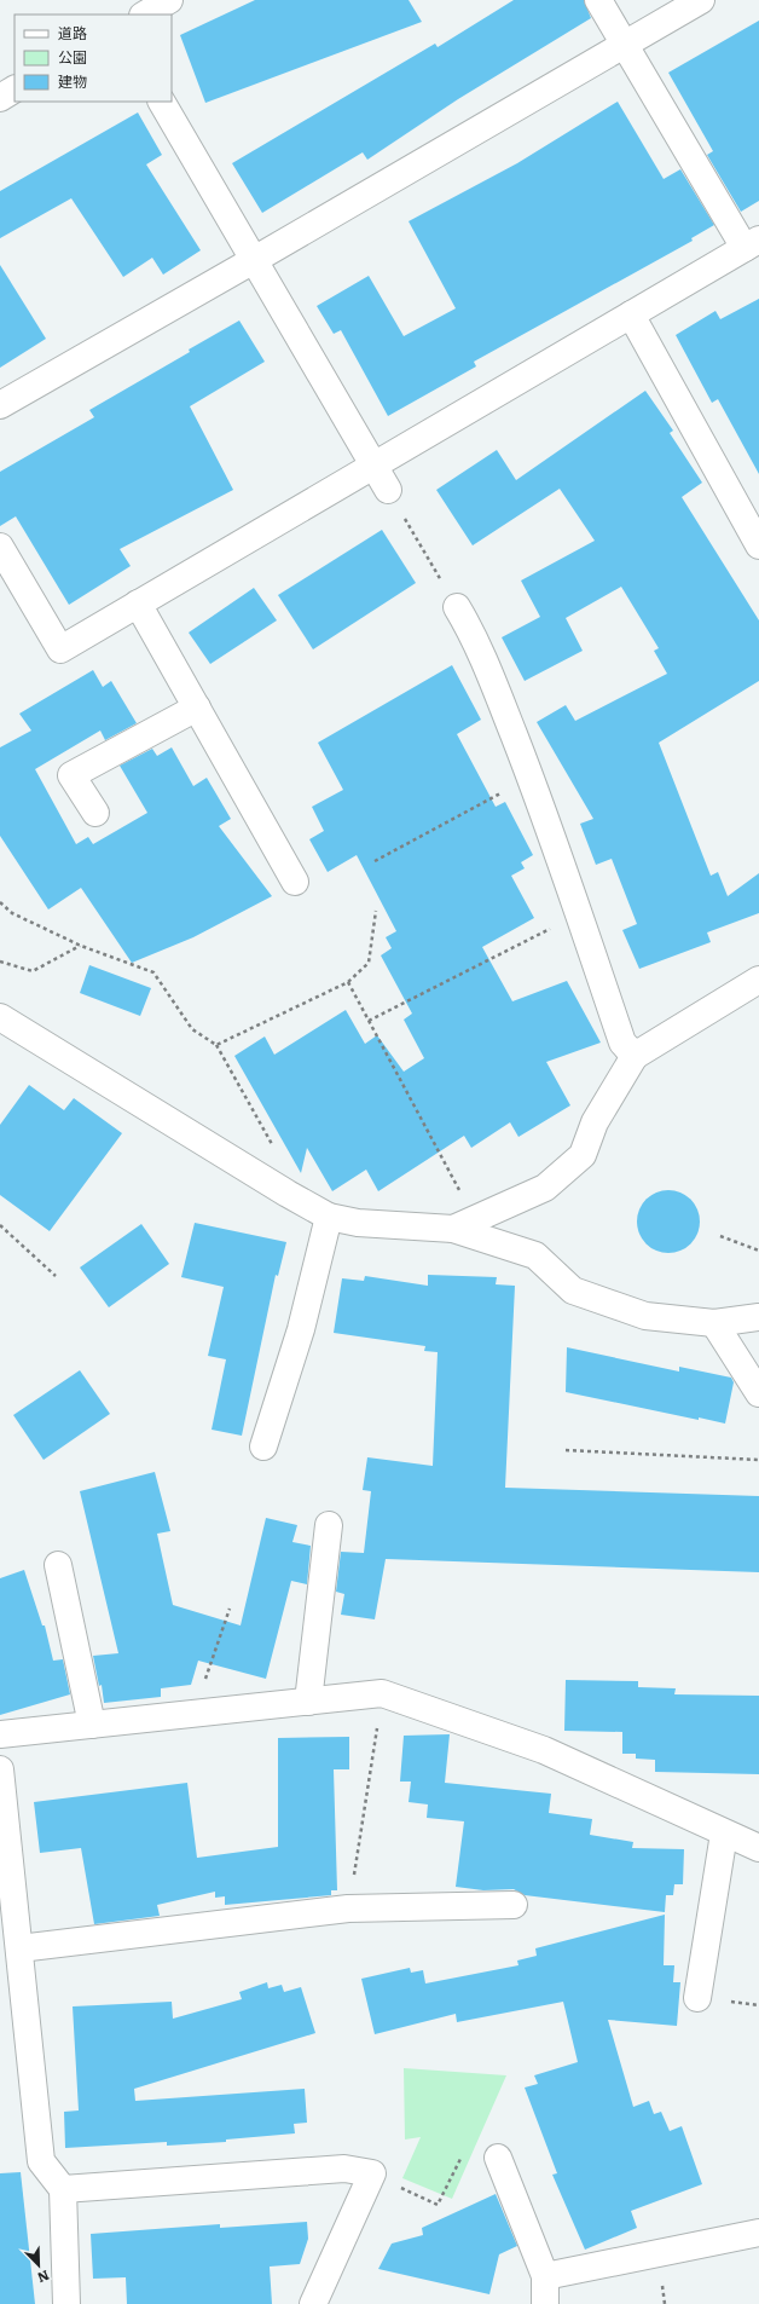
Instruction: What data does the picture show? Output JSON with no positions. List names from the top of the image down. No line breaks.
{"legend":["道路","公園","建物"],"north":"bottom right"}
